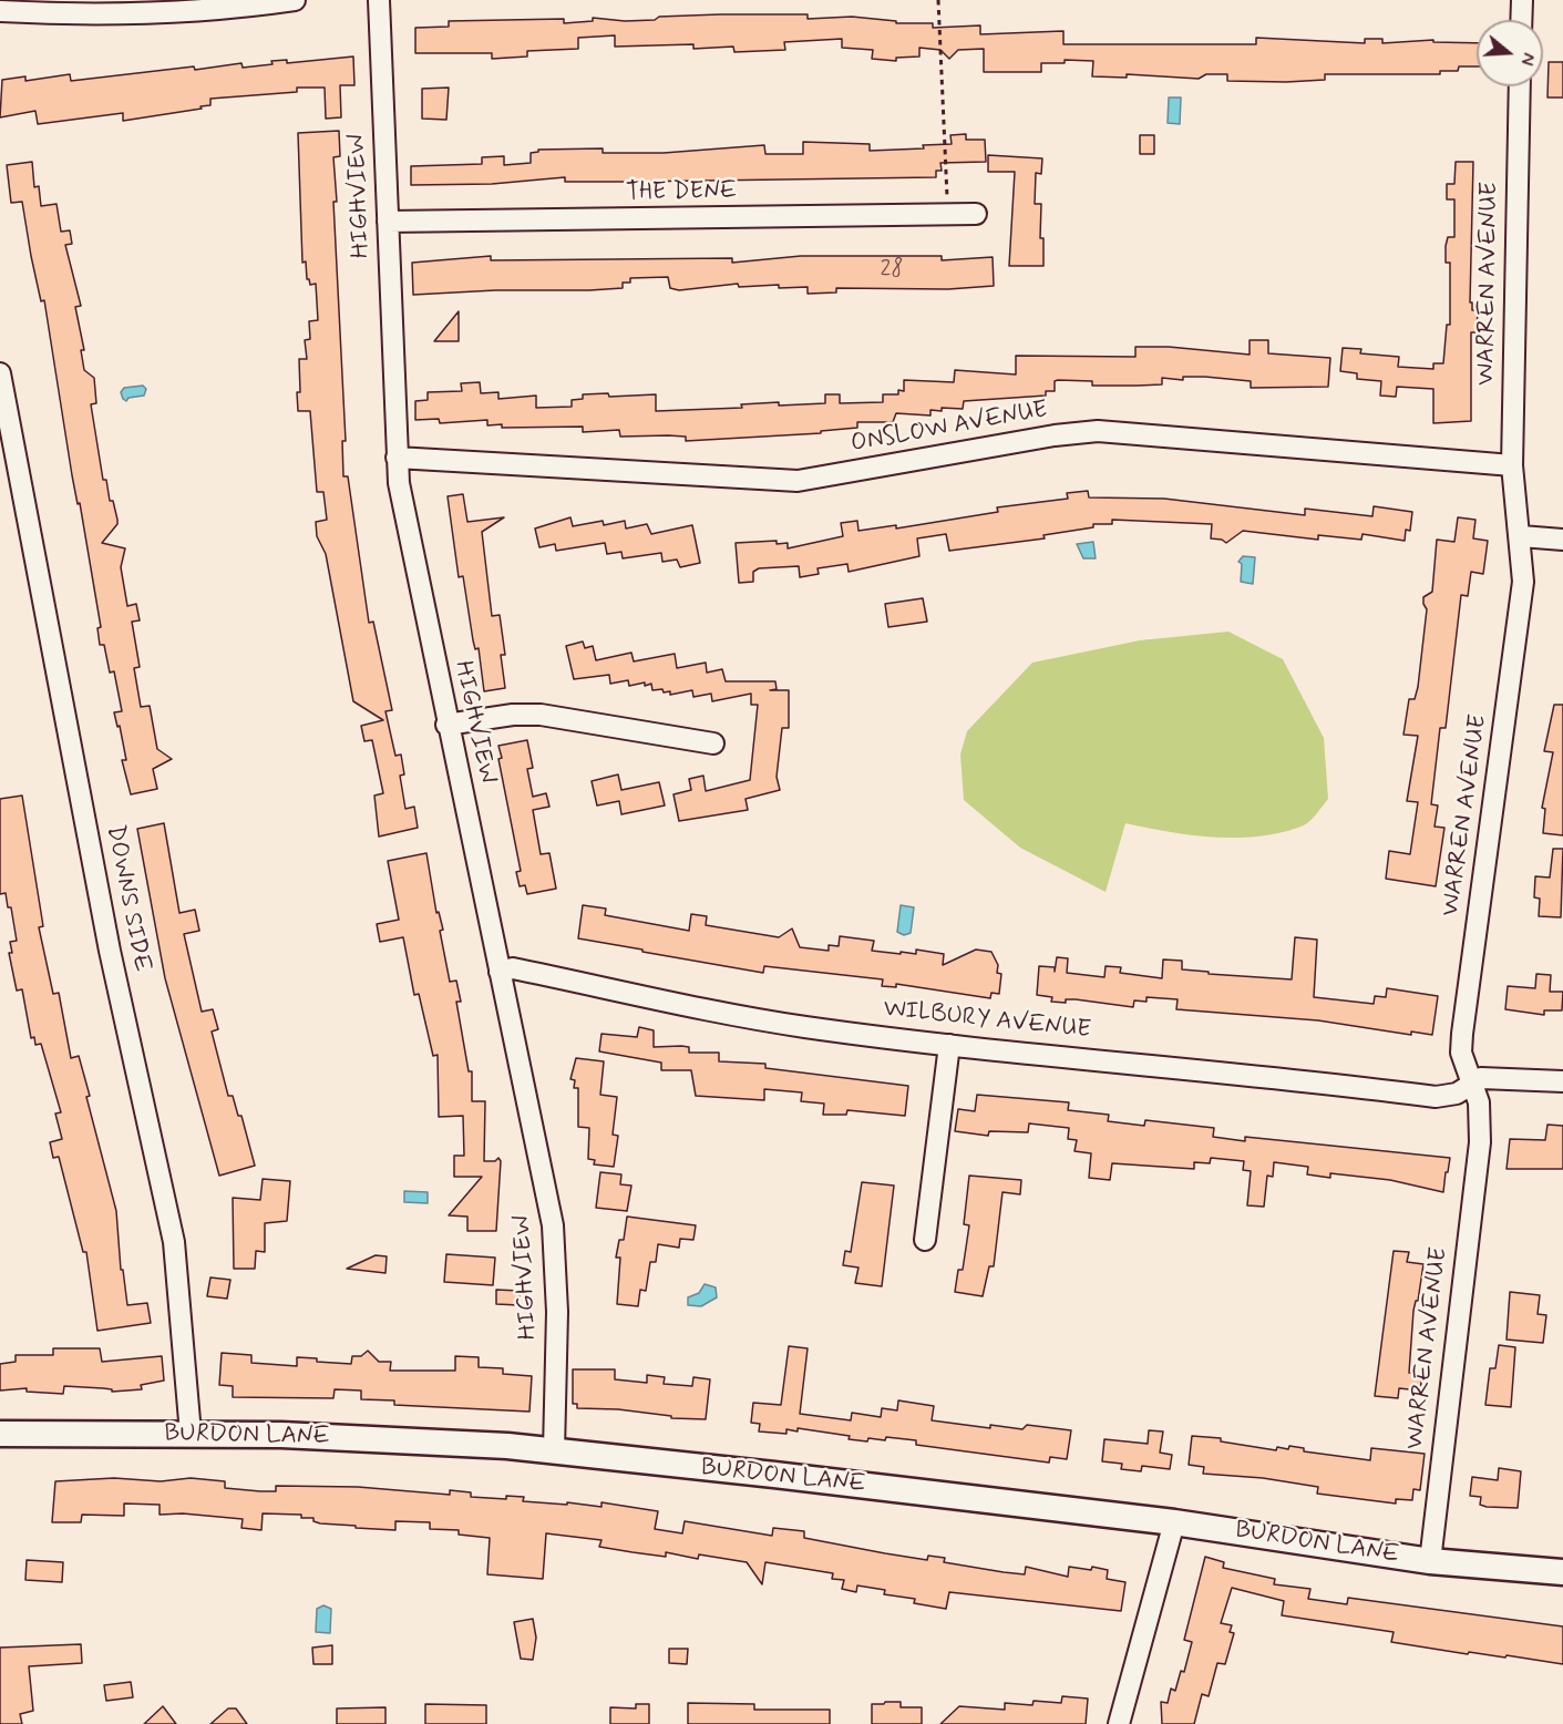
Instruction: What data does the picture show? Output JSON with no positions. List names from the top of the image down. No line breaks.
{"streets":{"street":["THE DENE","HIGHVIEW","WARREN AVENUE","ONSLOW AVENUE","DOWNS SIDE","WILBURY AVENUE","BURDON LANE"]},"crossings":[["THE DENE","HIGHVIEW"],["HIGHVIEW","ONSLOW AVENUE"],["HIGHVIEW","WILBURY AVENUE"],["HIGHVIEW","BURDON LANE"],["WARREN AVENUE","ONSLOW AVENUE"],["WARREN AVENUE","WILBURY AVENUE"],["WARREN AVENUE","BURDON LANE"],["DOWNS SIDE","BURDON LANE"]],"house_numbers":["28"],"north":"right"}
